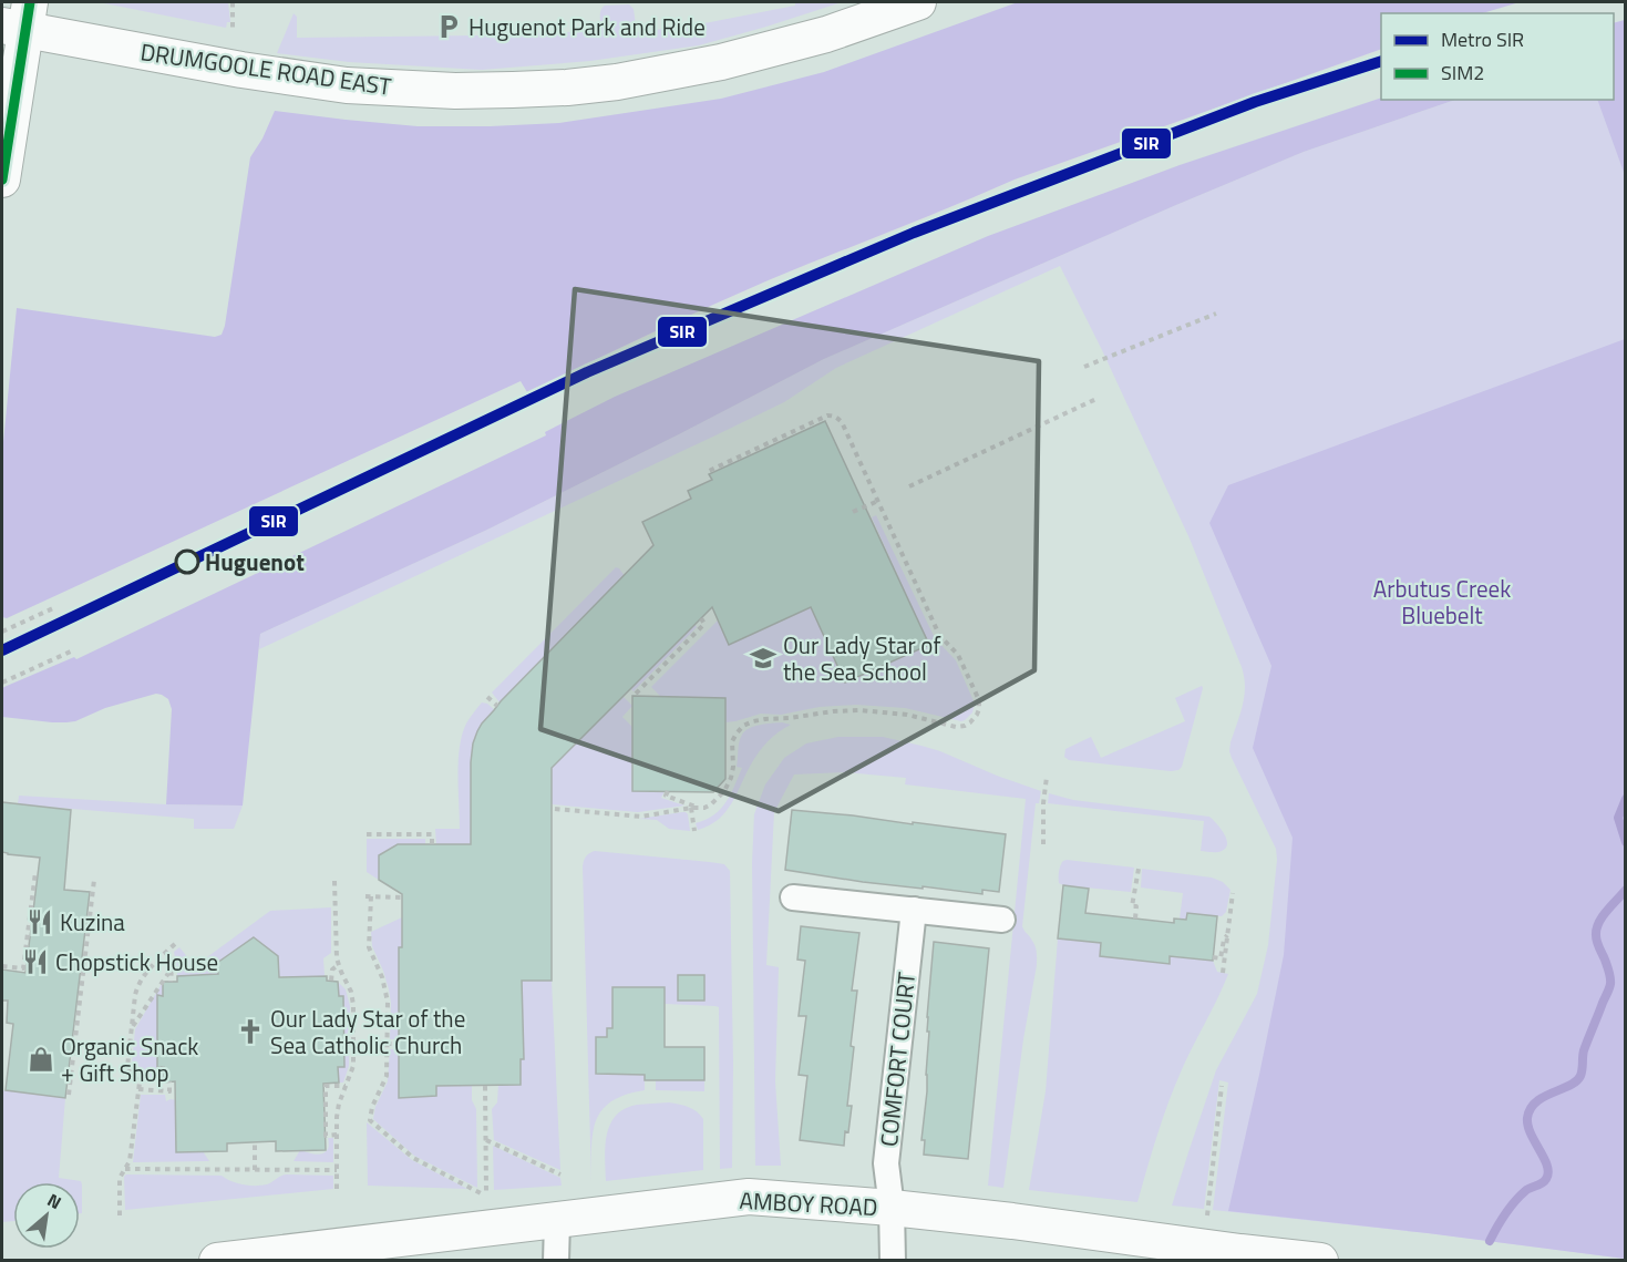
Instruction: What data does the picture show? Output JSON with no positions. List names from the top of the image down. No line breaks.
{"streets":{"main road":["DRUMGOOLE ROAD EAST","AMBOY ROAD"],"street":["COMFORT COURT"]},"crossings":[["COMFORT COURT","AMBOY ROAD"]],"parks":["Arbutus Creek Bluebelt"],"places":{"parking":["Huguenot Park and Ride"],"other":["Huguenot"],"school or university":["Our Lady Star of the Sea School"],"restaurant":["Kuzina","Chopstick House"],"church":["Our Lady Star of the Sea Catholic Church"],"shop":["Organic Snack + Gift Shop"]},"lines":["transit line SIM2","metro line SIR"],"legend":["Metro SIR","SIM2"],"north":"top right"}
